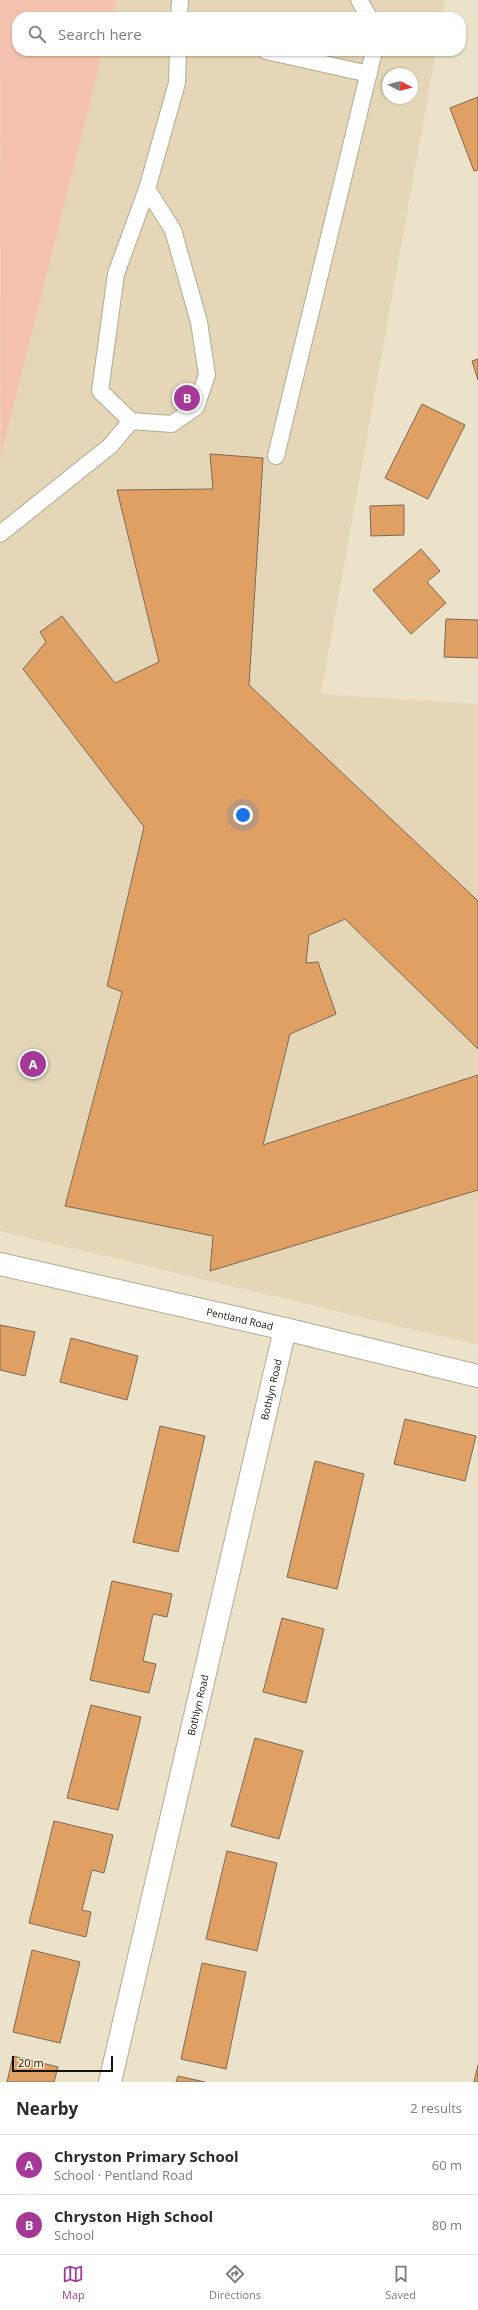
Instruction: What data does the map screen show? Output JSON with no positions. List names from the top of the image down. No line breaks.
{"streets":{"street":["Pentland Road","Bothlyn Road"]},"crossings":[["Pentland Road","Bothlyn Road"]],"scale_bar":"20 m","north":"right","page":{"search":"Search here","pins":["B","A"],"scale":"20 m","heading":["Nearby","2 results"],"list":[{"mark":"A","name":"Chryston Primary School","note":"School · Pentland Road","value":"60 m"},{"mark":"B","name":"Chryston High School","note":"School","value":"80 m"}],"nav":["Map","Directions","Saved"]}}
